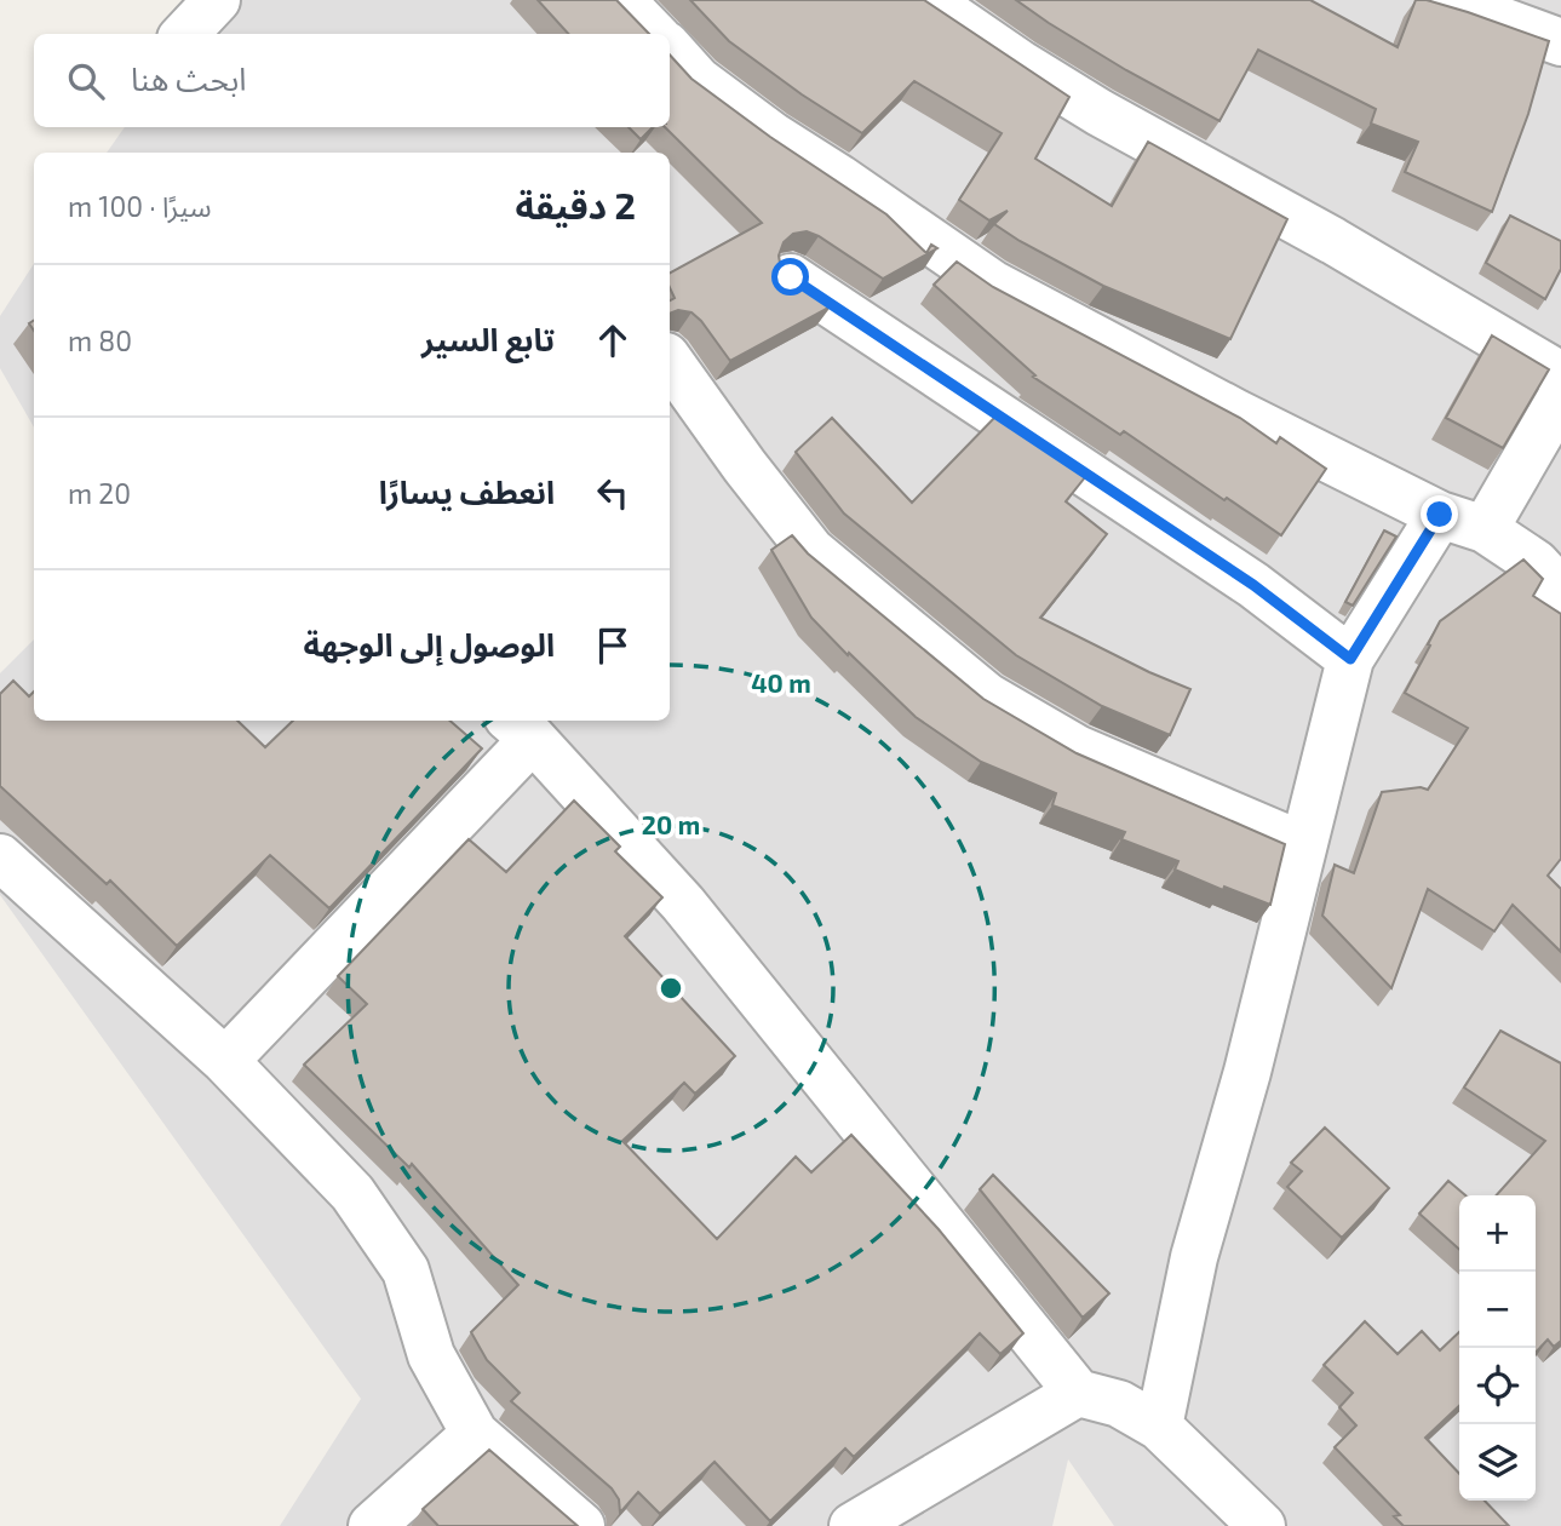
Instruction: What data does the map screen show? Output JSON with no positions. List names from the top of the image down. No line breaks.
{"page":{"search":"ابحث هنا","heading":["2 دقيقة","سيرًا · 100 m"],"list":[["تابع السير","80 m"],["انعطف يسارًا","20 m"],"الوصول إلى الوجهة"],"map_buttons":["+","−"]},"rings":["40 m","20 m"]}
